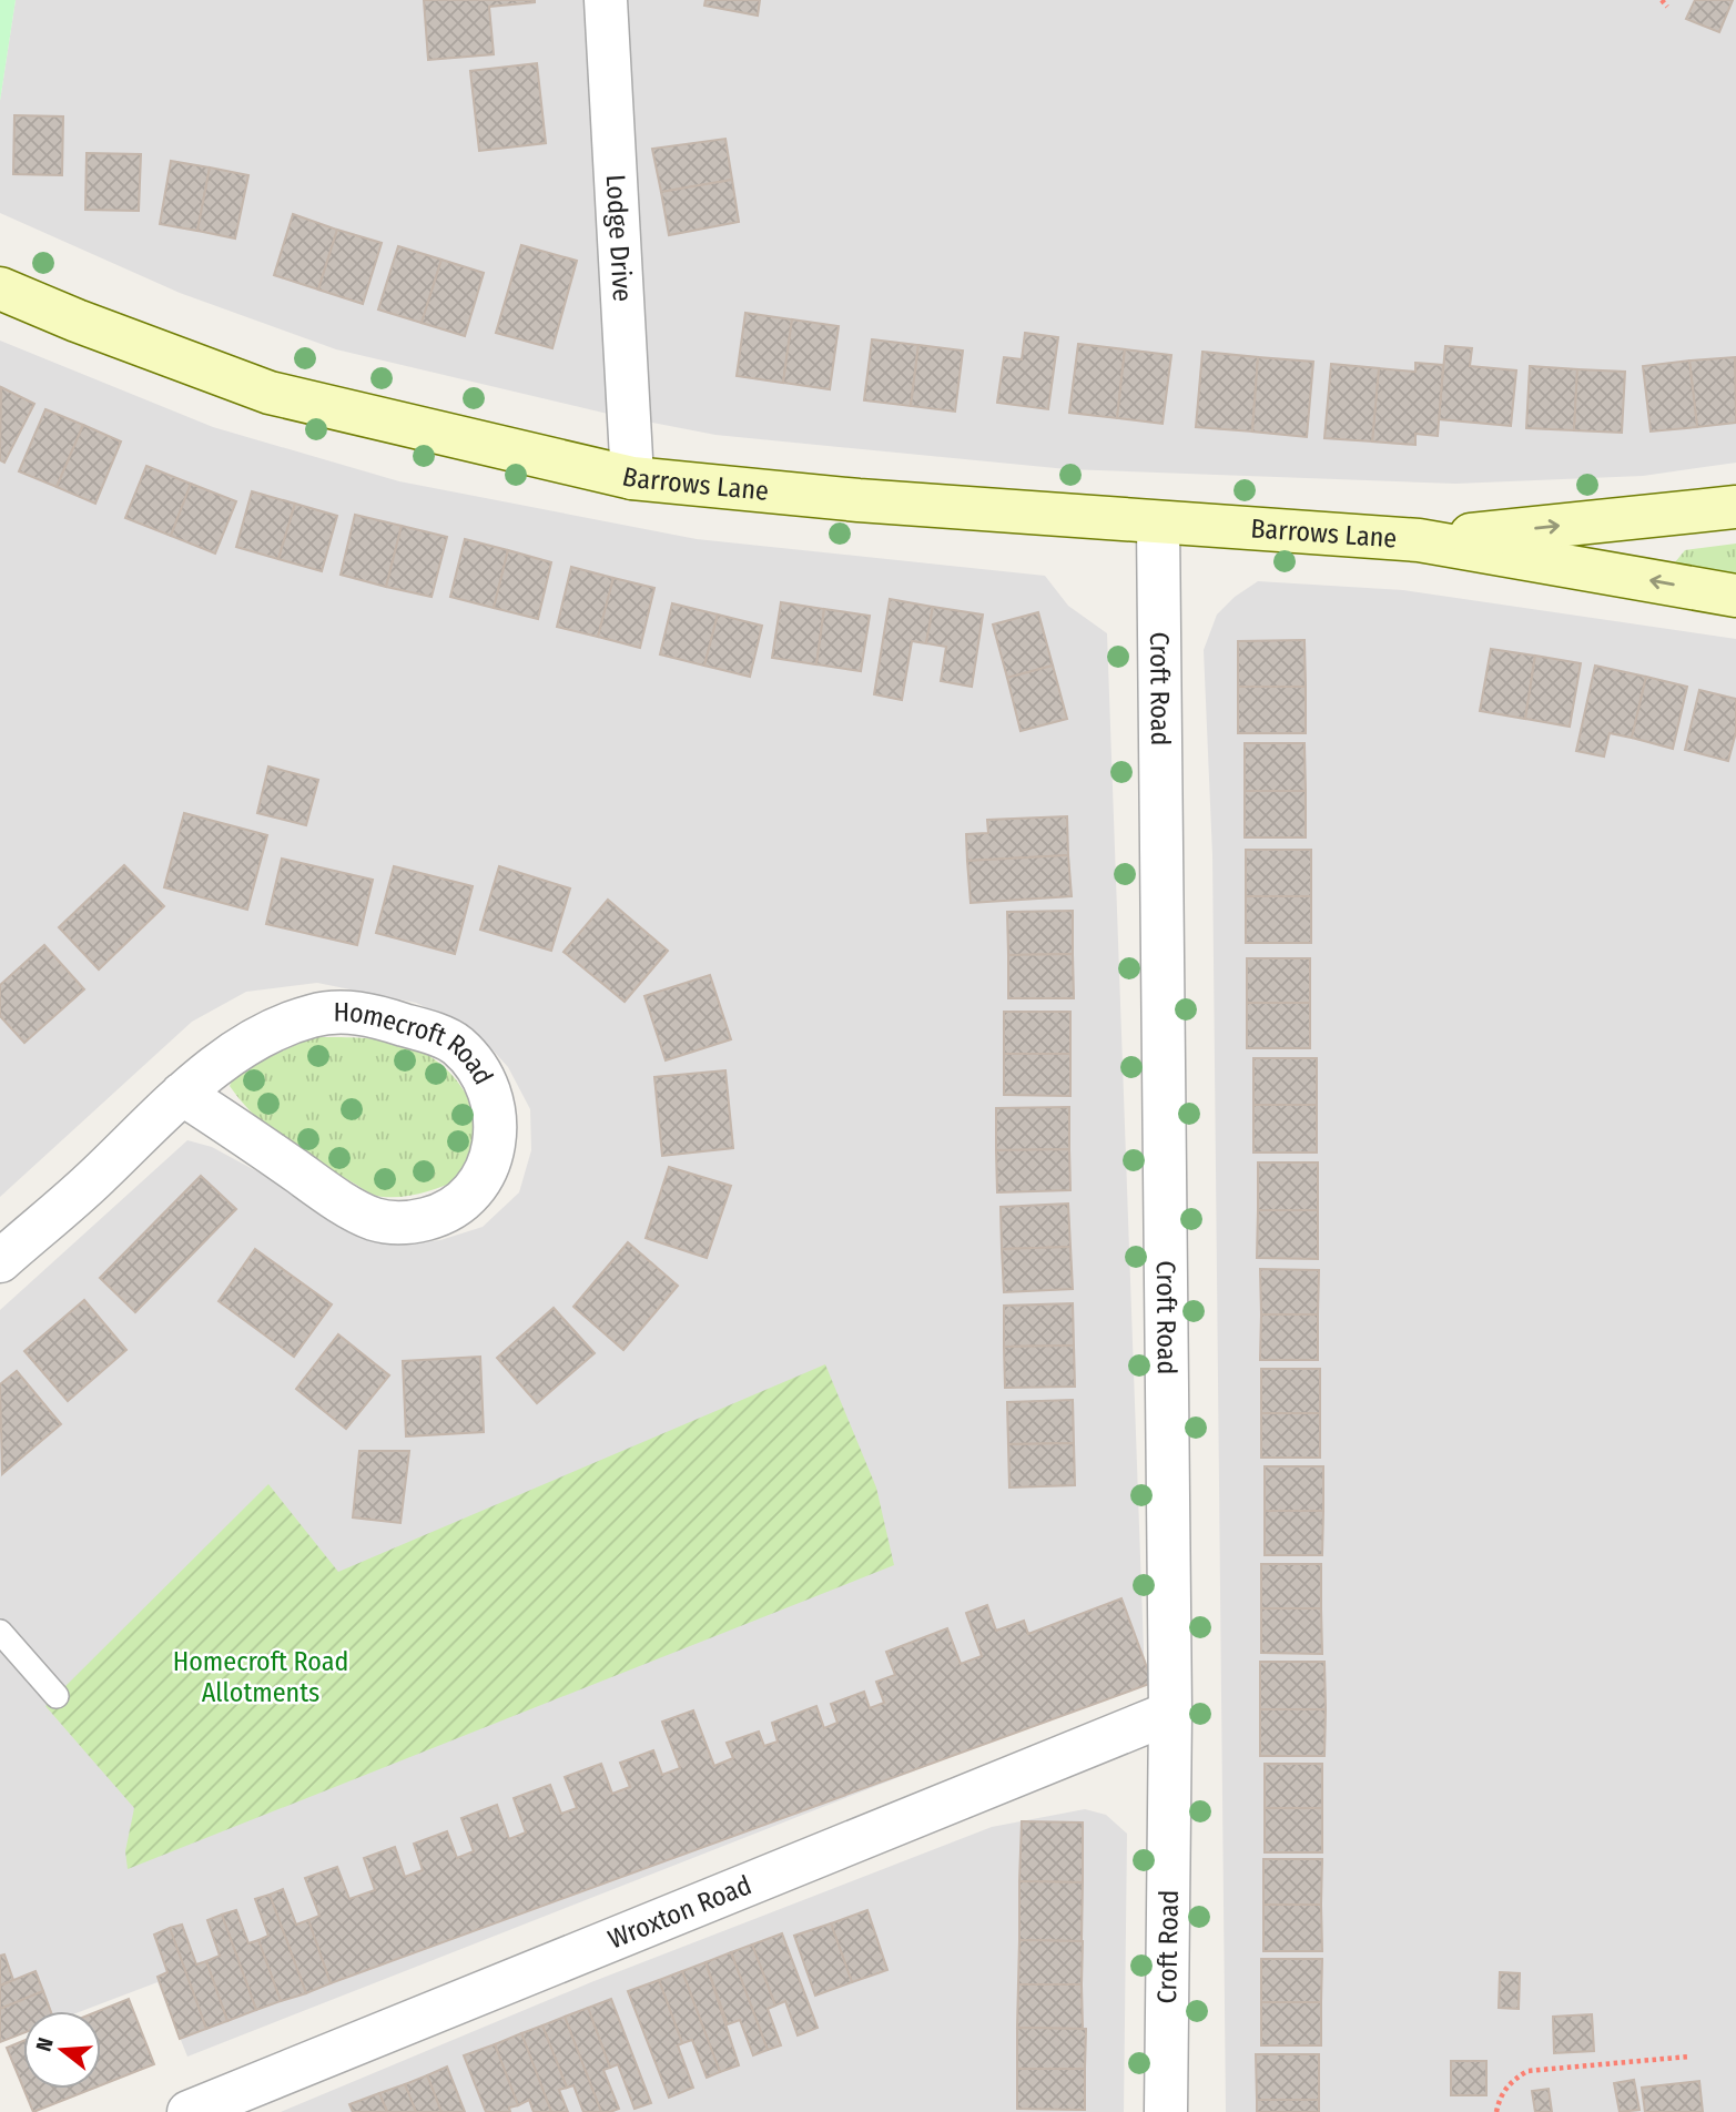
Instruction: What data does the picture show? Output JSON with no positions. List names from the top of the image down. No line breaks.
{"streets":{"street":["Lodge Drive","Barrows Lane","Croft Road","Homecroft Road","Wroxton Road"]},"crossings":[["Lodge Drive","Barrows Lane"],["Barrows Lane","Croft Road"],["Croft Road","Wroxton Road"]],"parks":["Homecroft Road Allotments"],"north":"left"}
